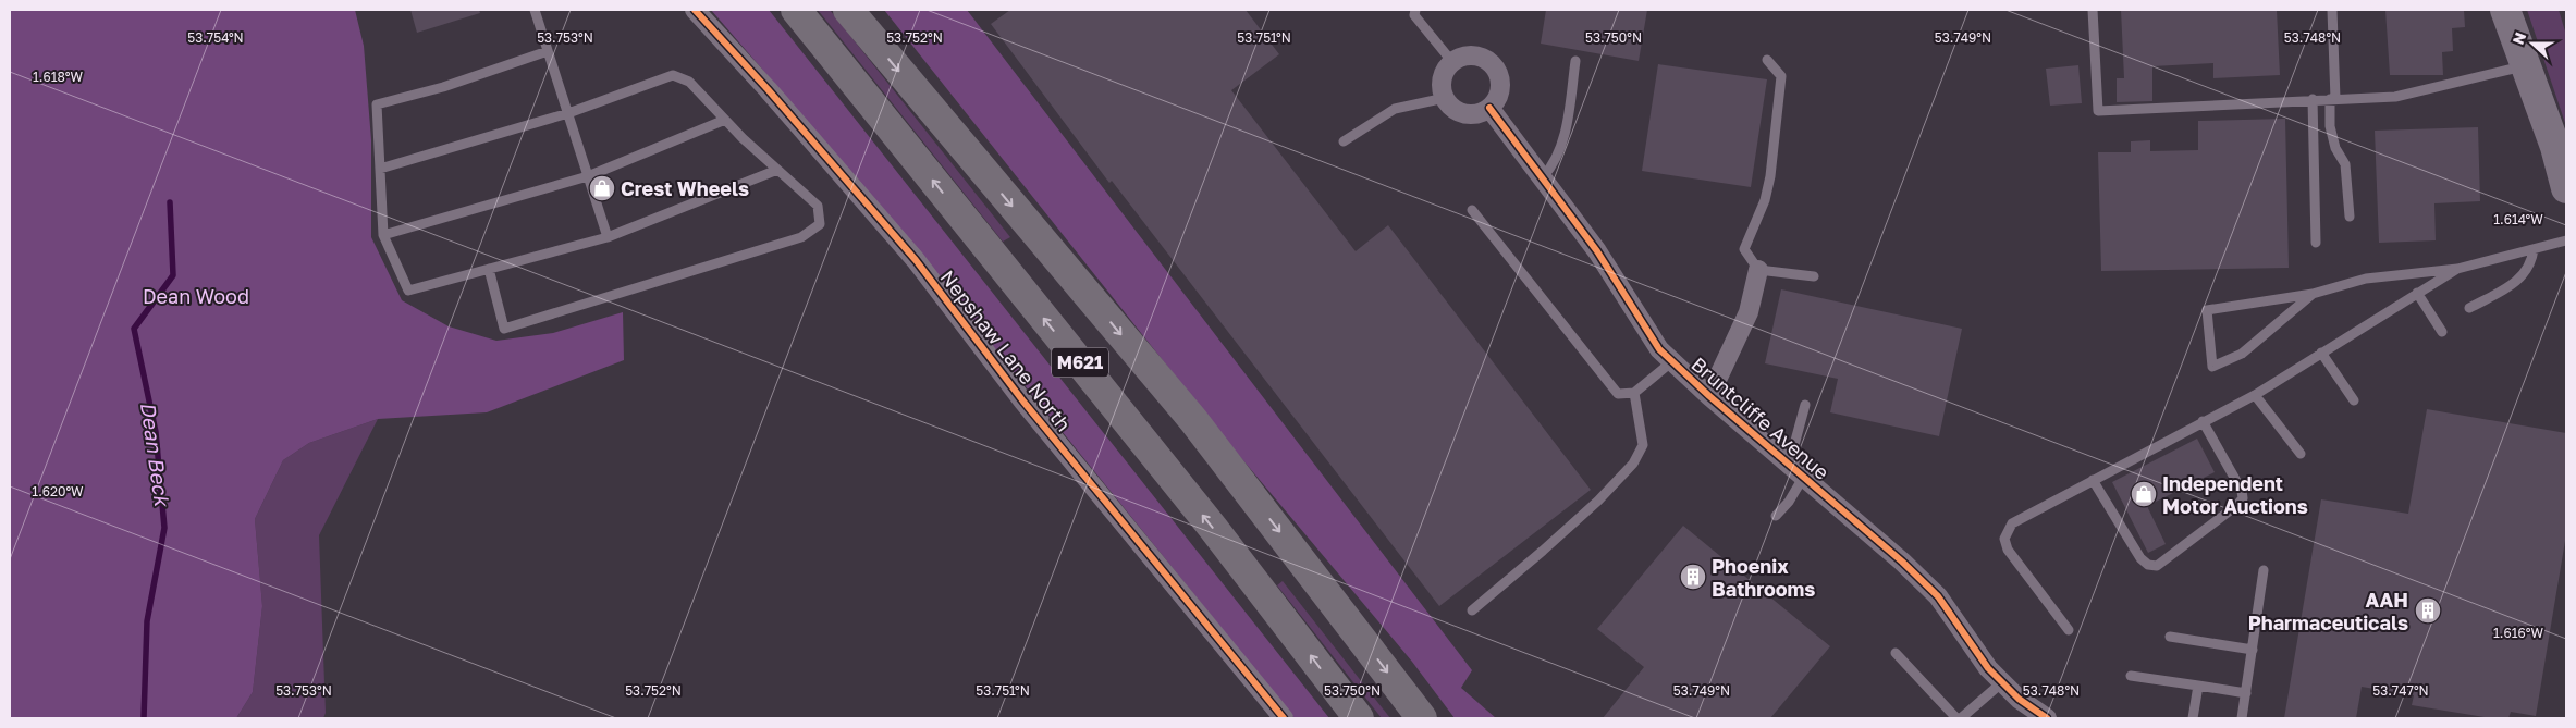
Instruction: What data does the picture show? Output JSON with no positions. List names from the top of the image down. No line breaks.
{"streets":{"highway":["M621"],"street":["Nepshaw Lane North","Bruntcliffe Avenue"]},"water":["Dean Beck"],"parks":["Dean Wood"],"places":{"shop":["Crest Wheels","Independent Motor Auctions"],"building":["Phoenix Bathrooms","AAH Pharmaceuticals"]},"north":"left","coordinates":["53.754°N","53.753°N","53.752°N","53.751°N","53.750°N","53.749°N","53.748°N","1.618°W","1.614°W","1.620°W","1.616°W","53.747°N"]}
